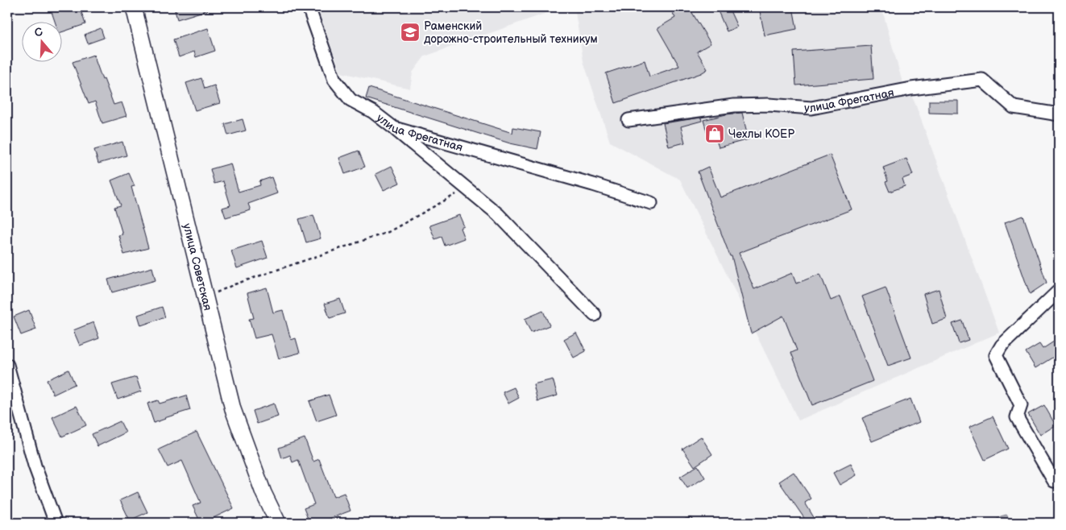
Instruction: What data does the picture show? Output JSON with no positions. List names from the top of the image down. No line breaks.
{"streets":{"street":["улица Фрегатная","улица Советская"]},"places":{"school or university":["Раменский дорожно-строительный техникум"],"shop":["Чехлы КОЕР"]},"north":"top"}
